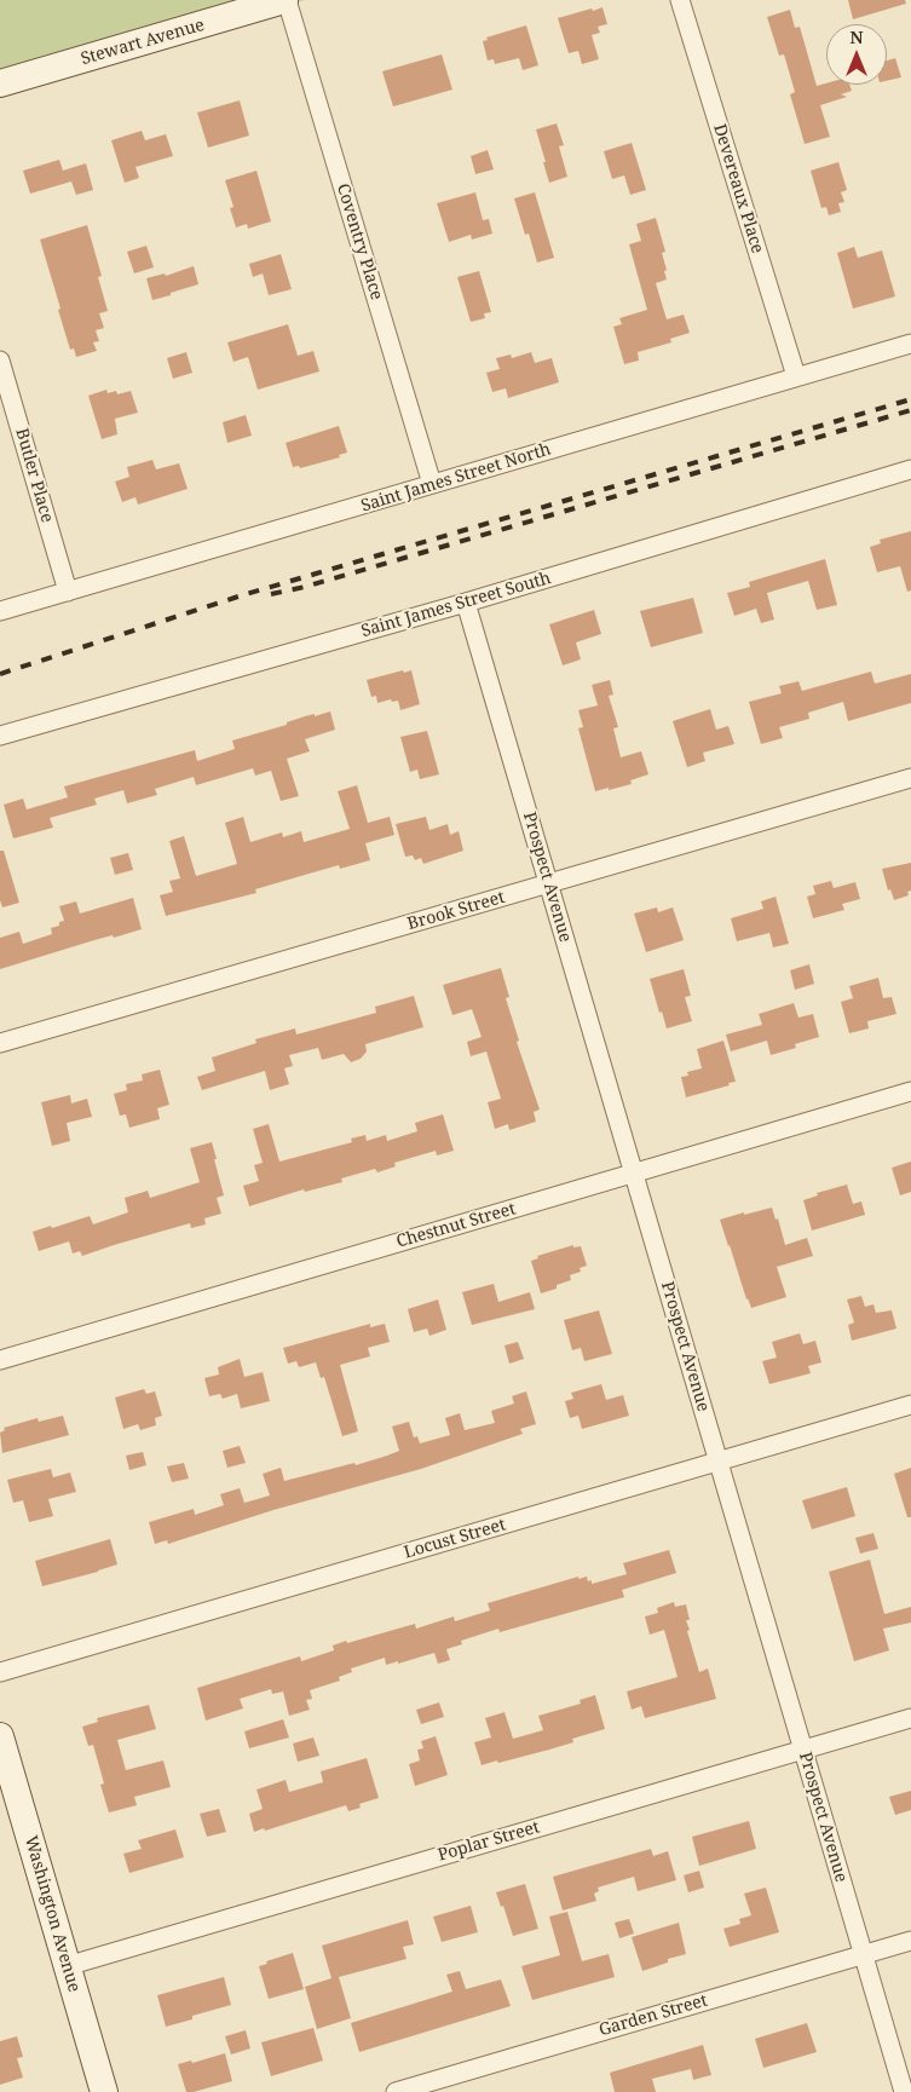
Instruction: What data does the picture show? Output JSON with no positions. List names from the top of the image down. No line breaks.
{"streets":{"main road":["Stewart Avenue","Washington Avenue"],"street":["Devereaux Place","Coventry Place","Butler Place","Saint James Street North","Saint James Street South","Prospect Avenue","Brook Street","Chestnut Street","Locust Street","Poplar Street","Garden Street"]},"crossings":[["Stewart Avenue","Coventry Place"],["Devereaux Place","Saint James Street North"],["Coventry Place","Saint James Street North"],["Butler Place","Saint James Street North"],["Saint James Street South","Prospect Avenue"],["Prospect Avenue","Brook Street"],["Prospect Avenue","Chestnut Street"],["Prospect Avenue","Locust Street"],["Prospect Avenue","Poplar Street"],["Prospect Avenue","Garden Street"],["Poplar Street","Washington Avenue"]],"north":"top"}
